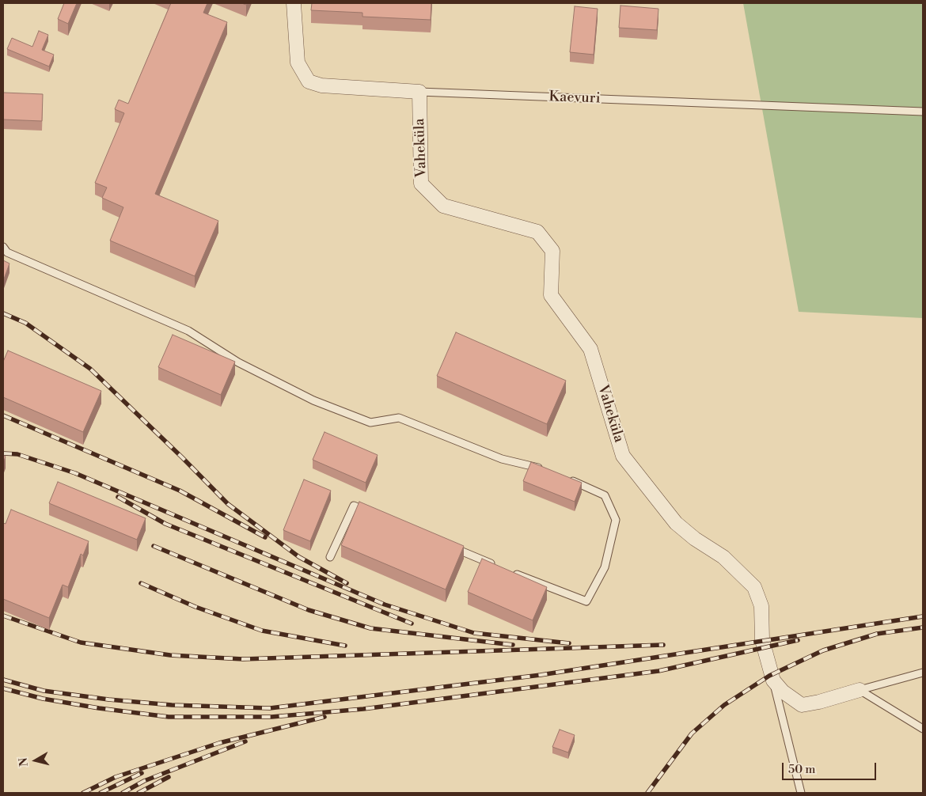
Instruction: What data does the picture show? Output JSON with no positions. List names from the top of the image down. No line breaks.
{"streets":{"street":["Kaevuri","Vaheküla"]},"crossings":[["Kaevuri","Vaheküla"]],"scale_bar":"50 m","north":"left"}
